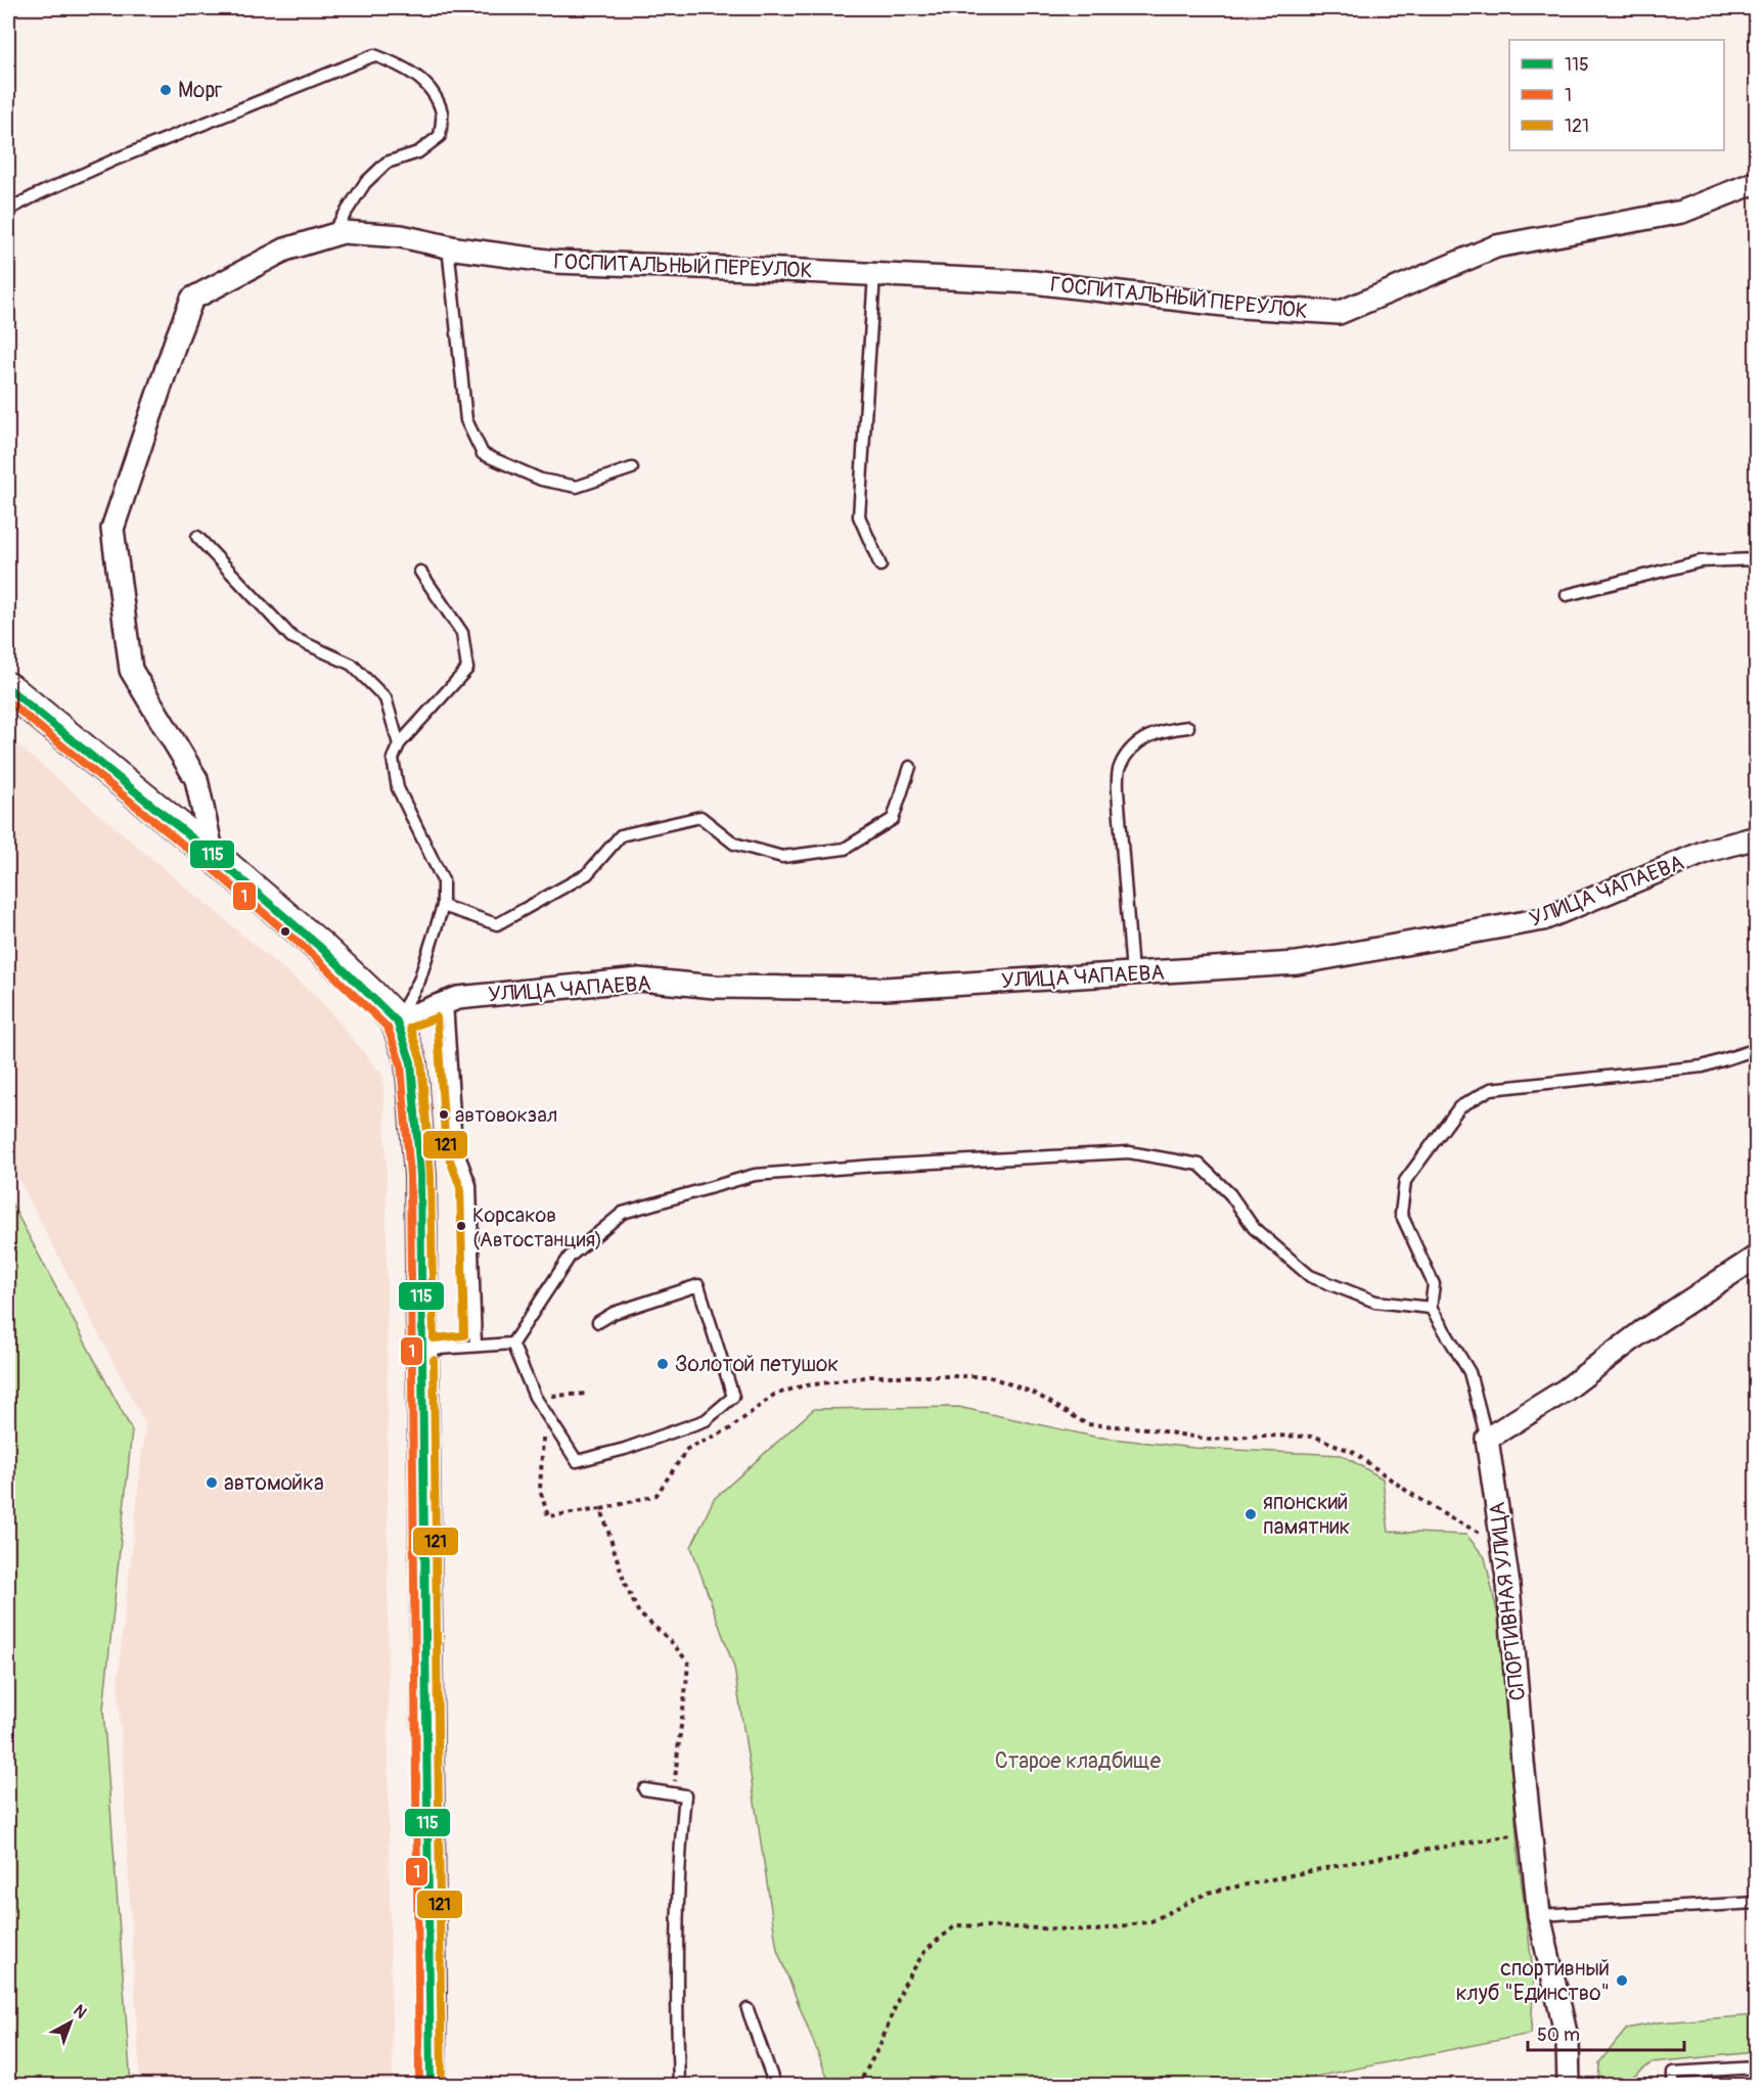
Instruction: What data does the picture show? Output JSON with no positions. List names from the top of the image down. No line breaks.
{"streets":{"street":["ГОСПИТАЛЬНЫЙ ПЕРЕУЛОК","УЛИЦА ЧАПАЕВА","СПОРТИВНАЯ УЛИЦА"]},"parks":["Старое кладбище"],"places":["Морг","автовокзал","Корсаков (Автостанция)","Золотой петушок","автомойка","японский памятник","спортивный клуб \"Единство\""],"lines":["transit line 115","transit line 1","transit line 121"],"legend":["115","1","121"],"scale_bar":"50 m","north":"top right"}
